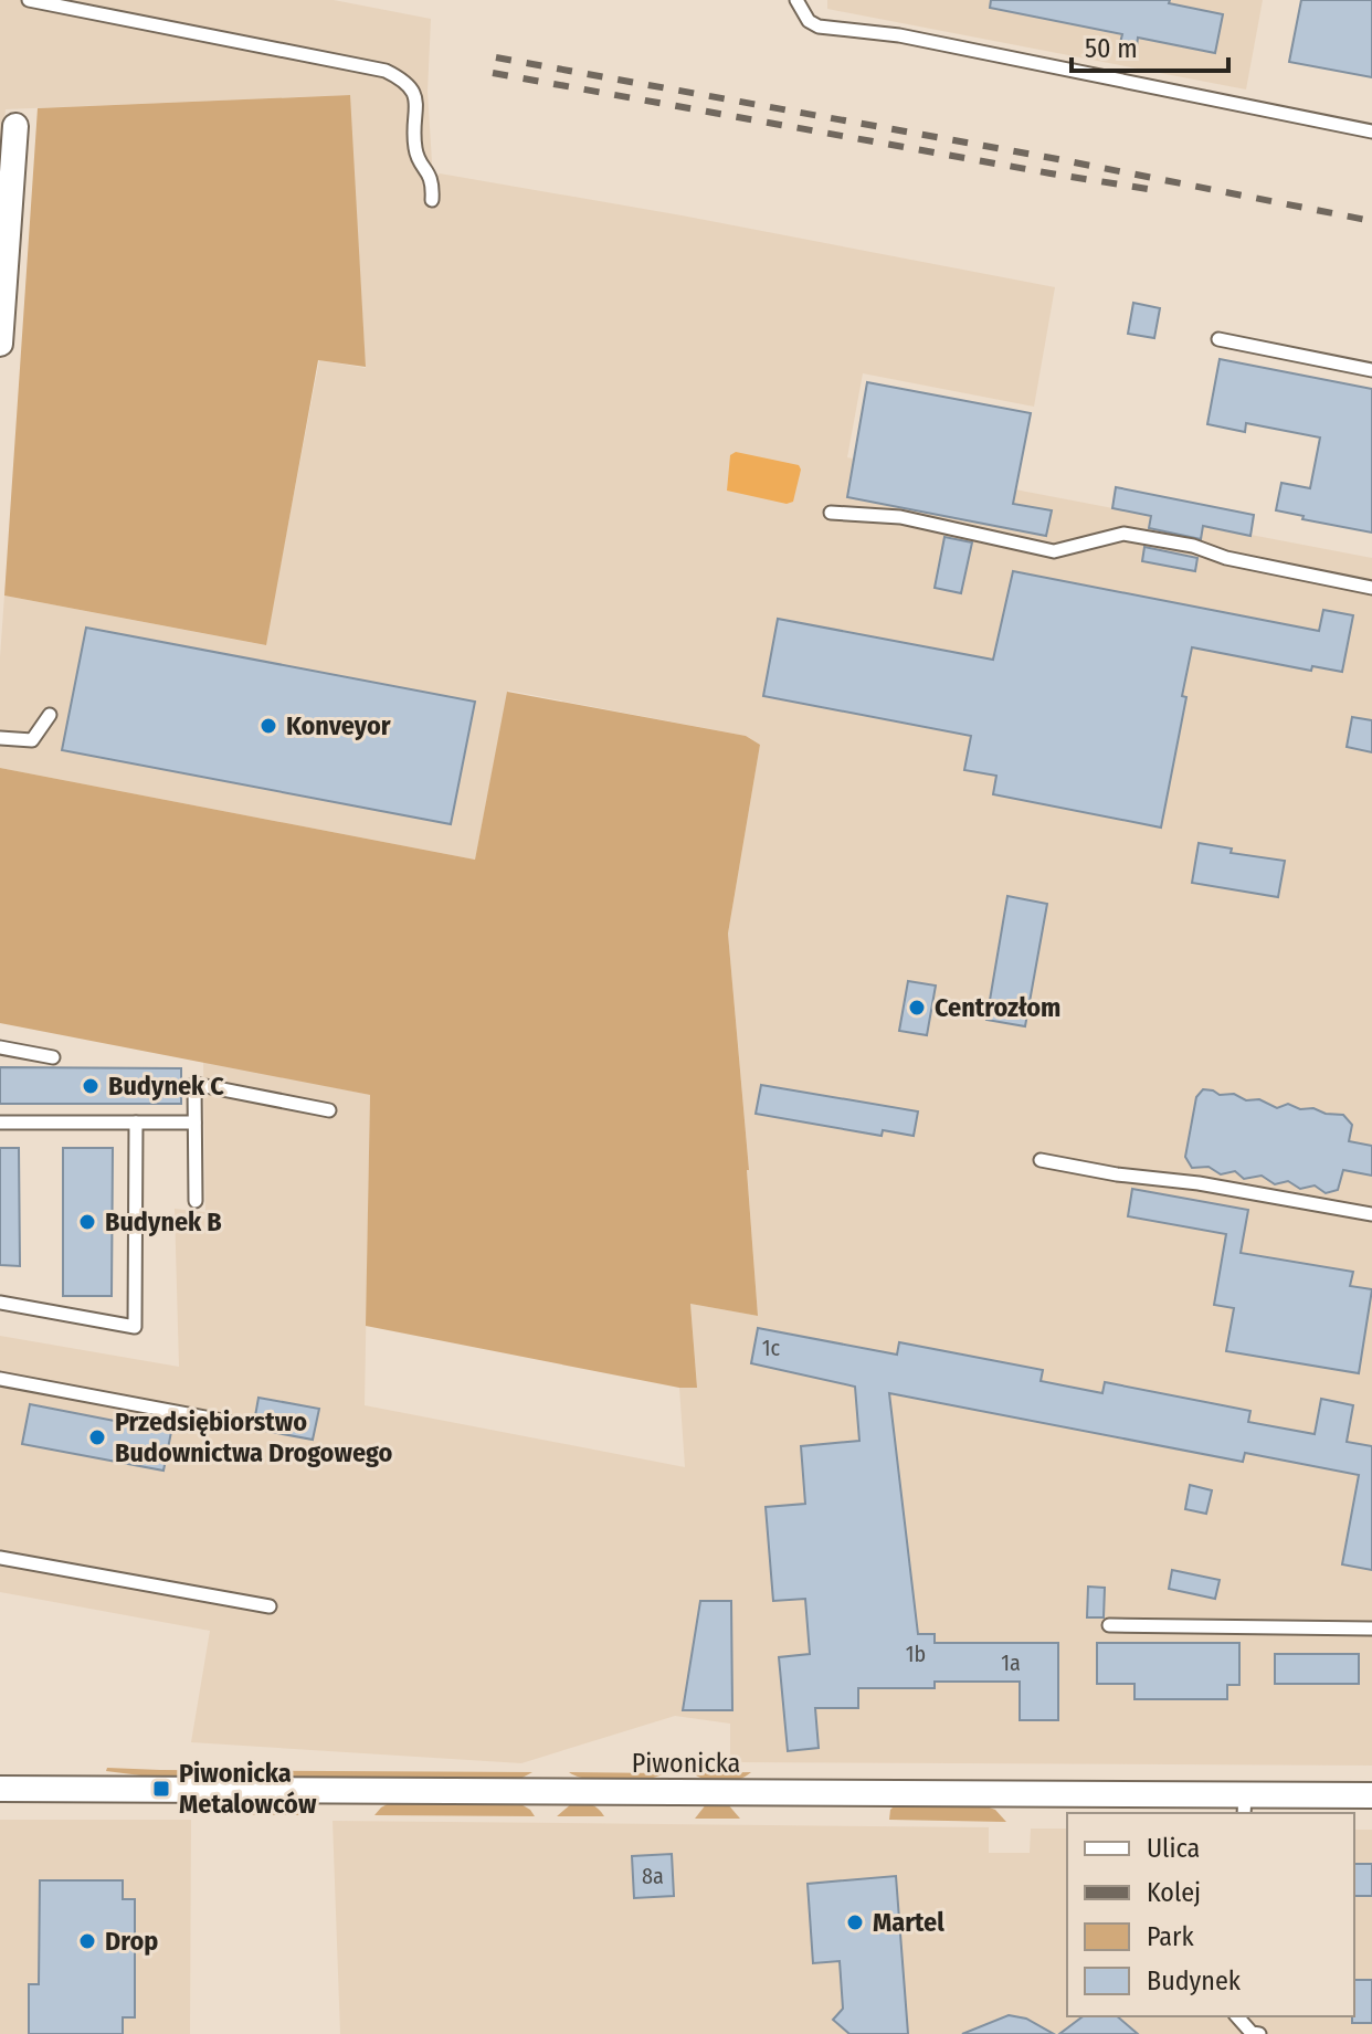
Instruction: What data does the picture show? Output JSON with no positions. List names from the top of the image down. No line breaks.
{"streets":{"street":["Piwonicka"]},"places":{"other":["Konveyor","Centrozłom","Budynek C","Budynek B","Przedsiębiorstwo Budownictwa Drogowego","Martel","Drop"],"transit":["Piwonicka Metalowców"]},"house_numbers":["1c","1b","1a","8a"],"legend":["Ulica","Kolej","Park","Budynek"],"scale_bar":"50 m"}
